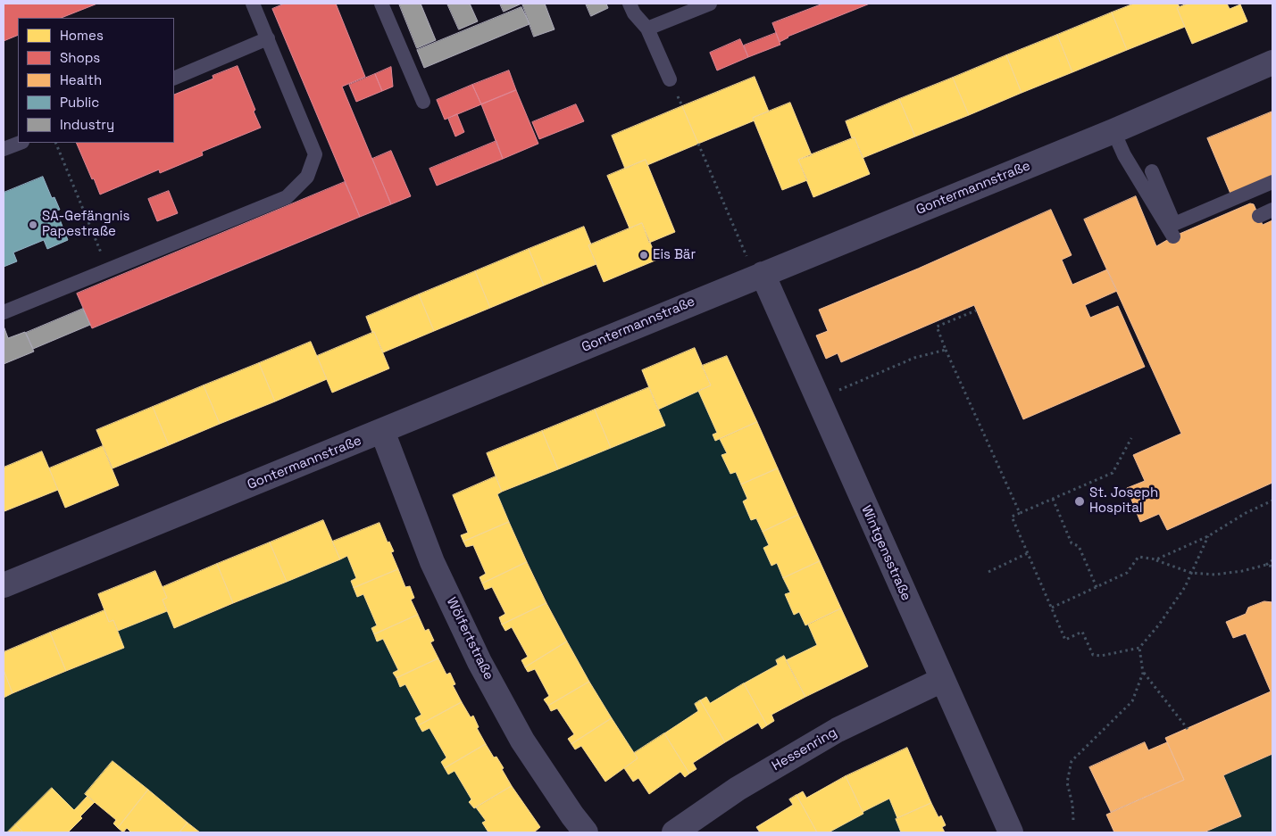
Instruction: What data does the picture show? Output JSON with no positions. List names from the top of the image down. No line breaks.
{"streets":{"street":["Gontermannstraße","Wintgensstraße","Wölfertstraße","Hessenring"]},"crossings":[["Gontermannstraße","Wintgensstraße"],["Gontermannstraße","Wölfertstraße"],["Wintgensstraße","Hessenring"]],"places":["SA-Gefängnis Papestraße","Eis Bär","St. Joseph Hospital"],"legend":["Homes","Shops","Health","Public","Industry"]}
